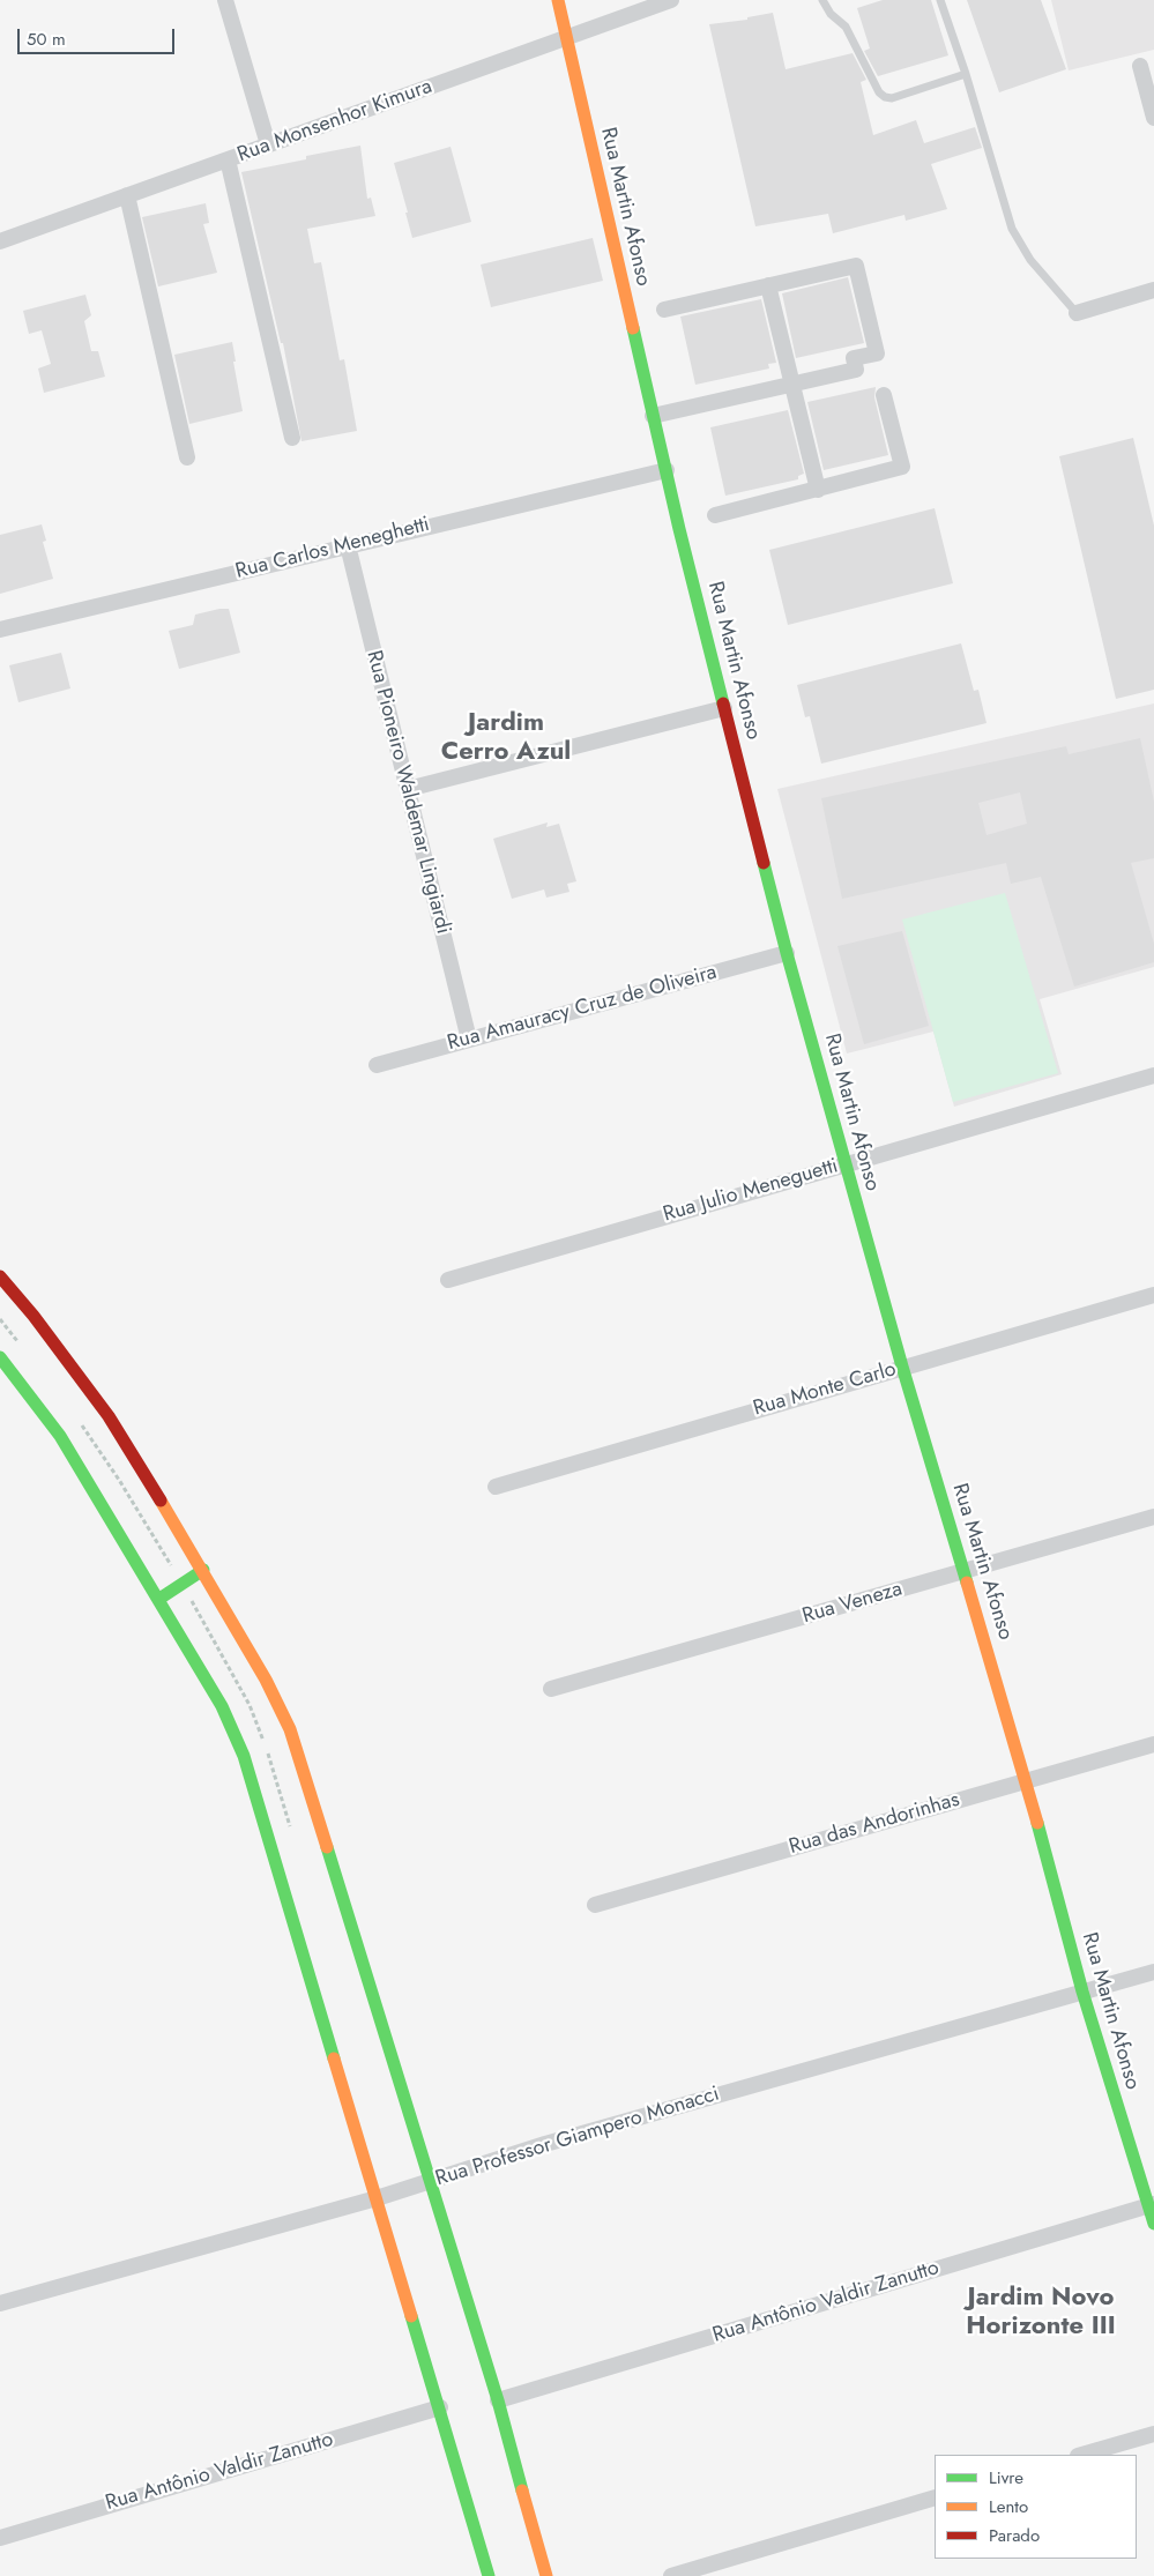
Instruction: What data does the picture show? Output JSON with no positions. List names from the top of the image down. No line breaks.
{"streets":{"main road":["Rua Martin Afonso"],"street":["Rua Monsenhor Kimura","Rua Carlos Meneghetti","Rua Pioneiro Waldemar Lingiardi","Rua Amauracy Cruz de Oliveira","Rua Julio Meneguetti","Rua Monte Carlo","Rua Veneza","Rua das Andorinhas","Rua Professor Giampero Monacci","Rua Antônio Valdir Zanutto"]},"crossings":[["Rua Monsenhor Kimura","Rua Martin Afonso"],["Rua Martin Afonso","Rua Carlos Meneghetti"],["Rua Martin Afonso","Rua Amauracy Cruz de Oliveira"],["Rua Martin Afonso","Rua Julio Meneguetti"],["Rua Martin Afonso","Rua Monte Carlo"],["Rua Martin Afonso","Rua Veneza"],["Rua Martin Afonso","Rua das Andorinhas"],["Rua Martin Afonso","Rua Professor Giampero Monacci"],["Rua Martin Afonso","Rua Antônio Valdir Zanutto"],["Rua Carlos Meneghetti","Rua Pioneiro Waldemar Lingiardi"],["Rua Pioneiro Waldemar Lingiardi","Rua Amauracy Cruz de Oliveira"]],"districts":["Jardim Cerro Azul","Jardim Novo Horizonte III"],"legend":["Livre","Lento","Parado"],"scale_bar":"50 m"}
